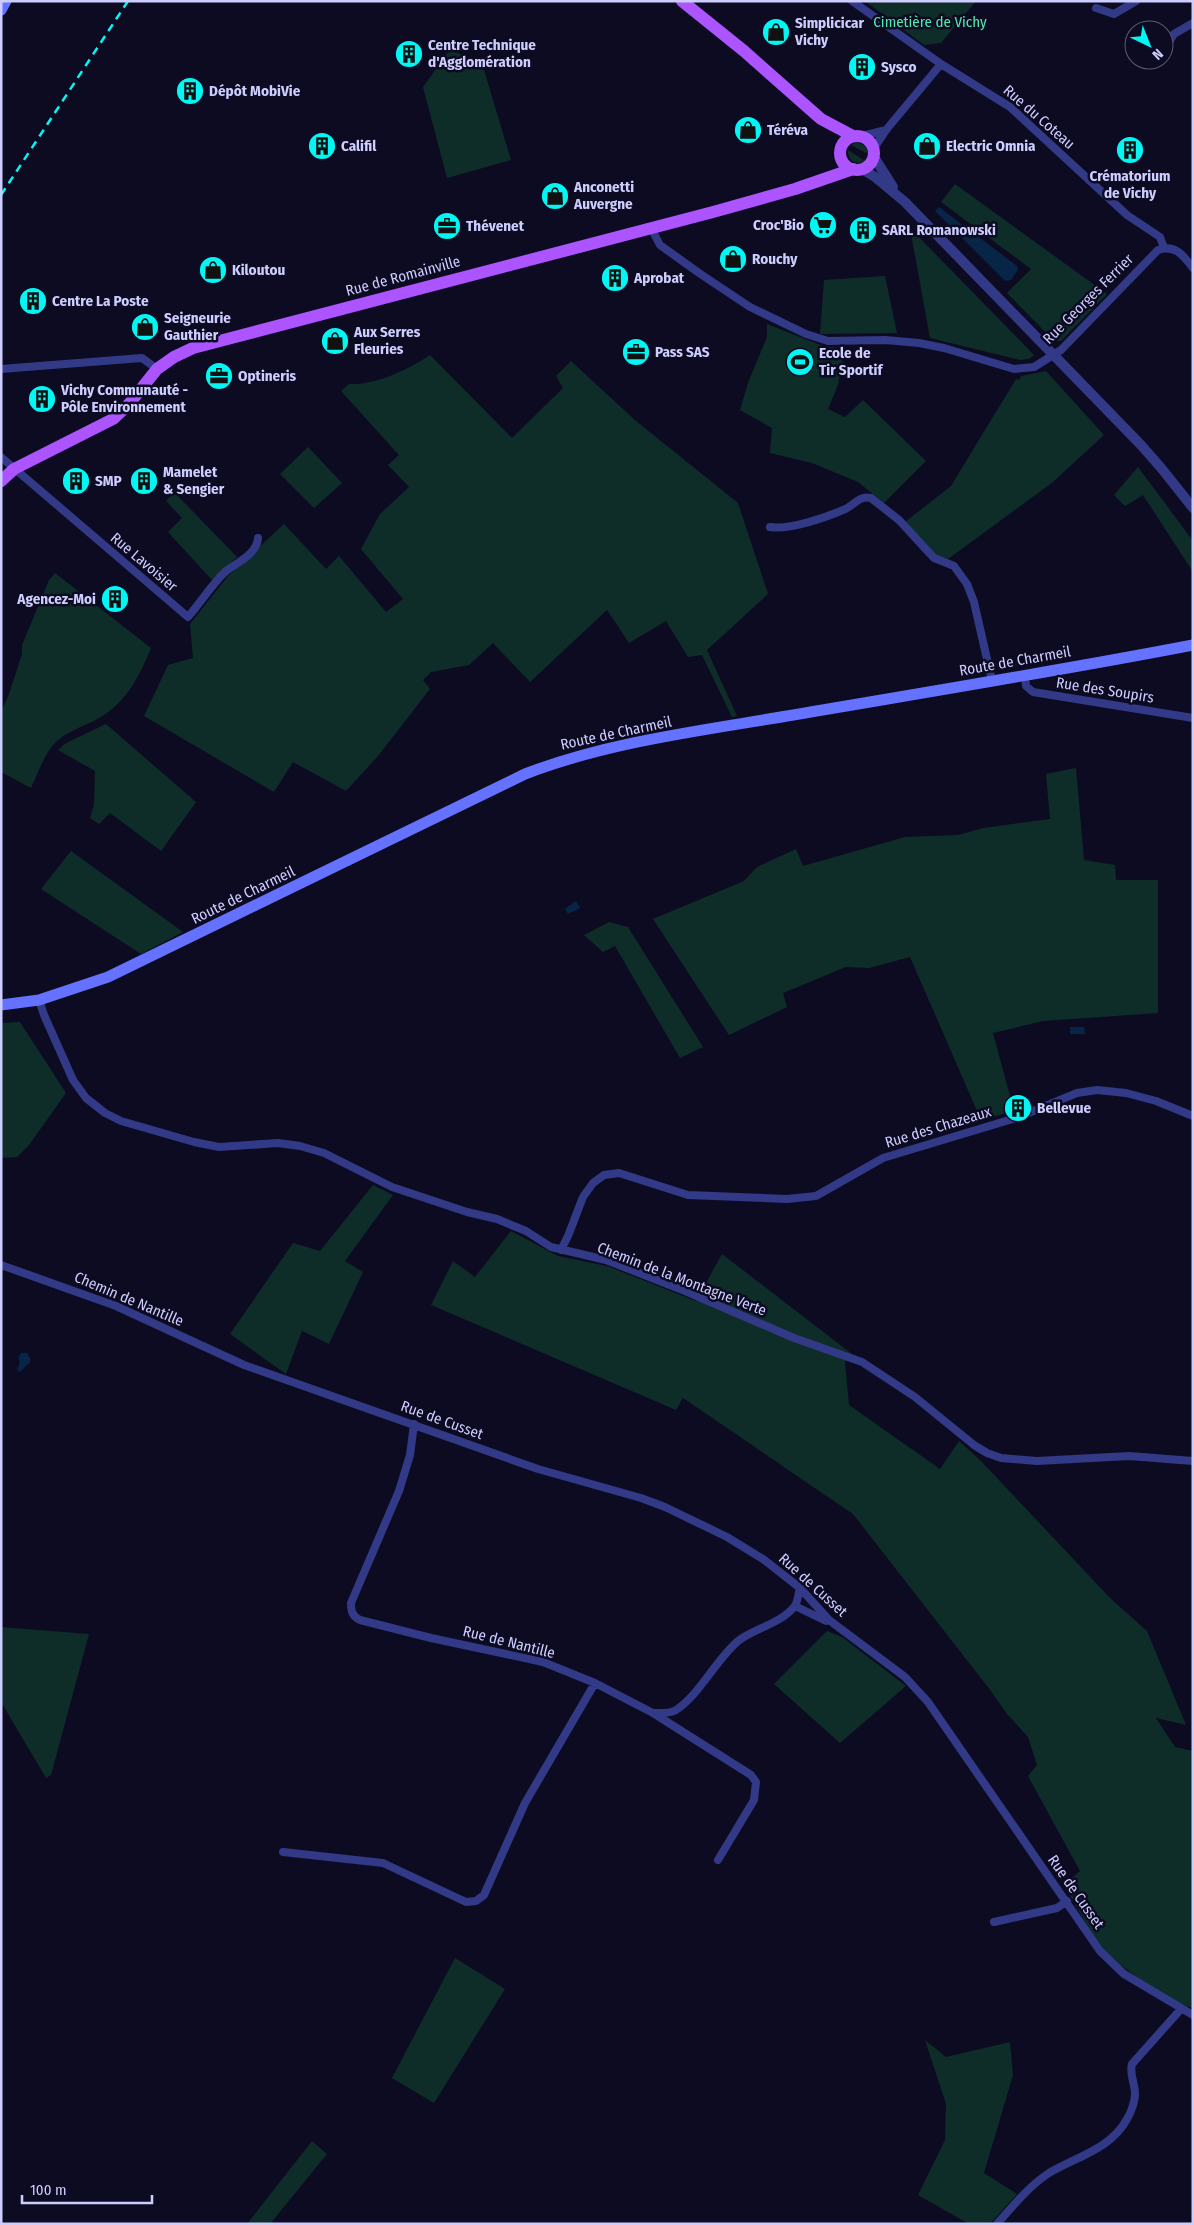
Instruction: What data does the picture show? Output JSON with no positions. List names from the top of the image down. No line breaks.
{"streets":{"main road":["Rue de Romainville","Route de Charmeil"],"street":["Rue du Coteau","Rue Georges Ferrier","Rue Lavoisier","Rue des Soupirs","Rue des Chazeaux","Chemin de la Montagne Verte","Chemin de Nantille","Rue de Cusset","Rue de Nantille"]},"crossings":[["Rue du Coteau","Rue Georges Ferrier"],["Rue de Romainville","Rue Georges Ferrier"],["Rue de Romainville","Rue Lavoisier"],["Route de Charmeil","Rue des Soupirs"],["Route de Charmeil","Chemin de la Montagne Verte"],["Rue des Chazeaux","Chemin de la Montagne Verte"],["Chemin de Nantille","Rue de Cusset"],["Rue de Cusset","Rue de Nantille"]],"parks":["Cimetière de Vichy"],"places":{"shop":["Simplicicar Vichy","Téréva","Electric Omnia","Anconetti Auvergne","Rouchy","Kiloutou","Seigneurie Gauthier","Aux Serres Fleuries"],"building":["Centre Technique d'Agglomération","Sysco","Dépôt MobiVie","Califil","Crématorium de Vichy","SARL Romanowski","Aprobat","Centre La Poste","Vichy Communauté - Pôle Environnement","SMP","Mamelet & Sengier","Agencez-Moi","Bellevue"],"supermarket":["Croc'Bio"],"office":["Thévenet","Pass SAS","Optineris"],"sports":["Ecole de Tir Sportif"]},"scale_bar":"100 m","north":"bottom right"}
